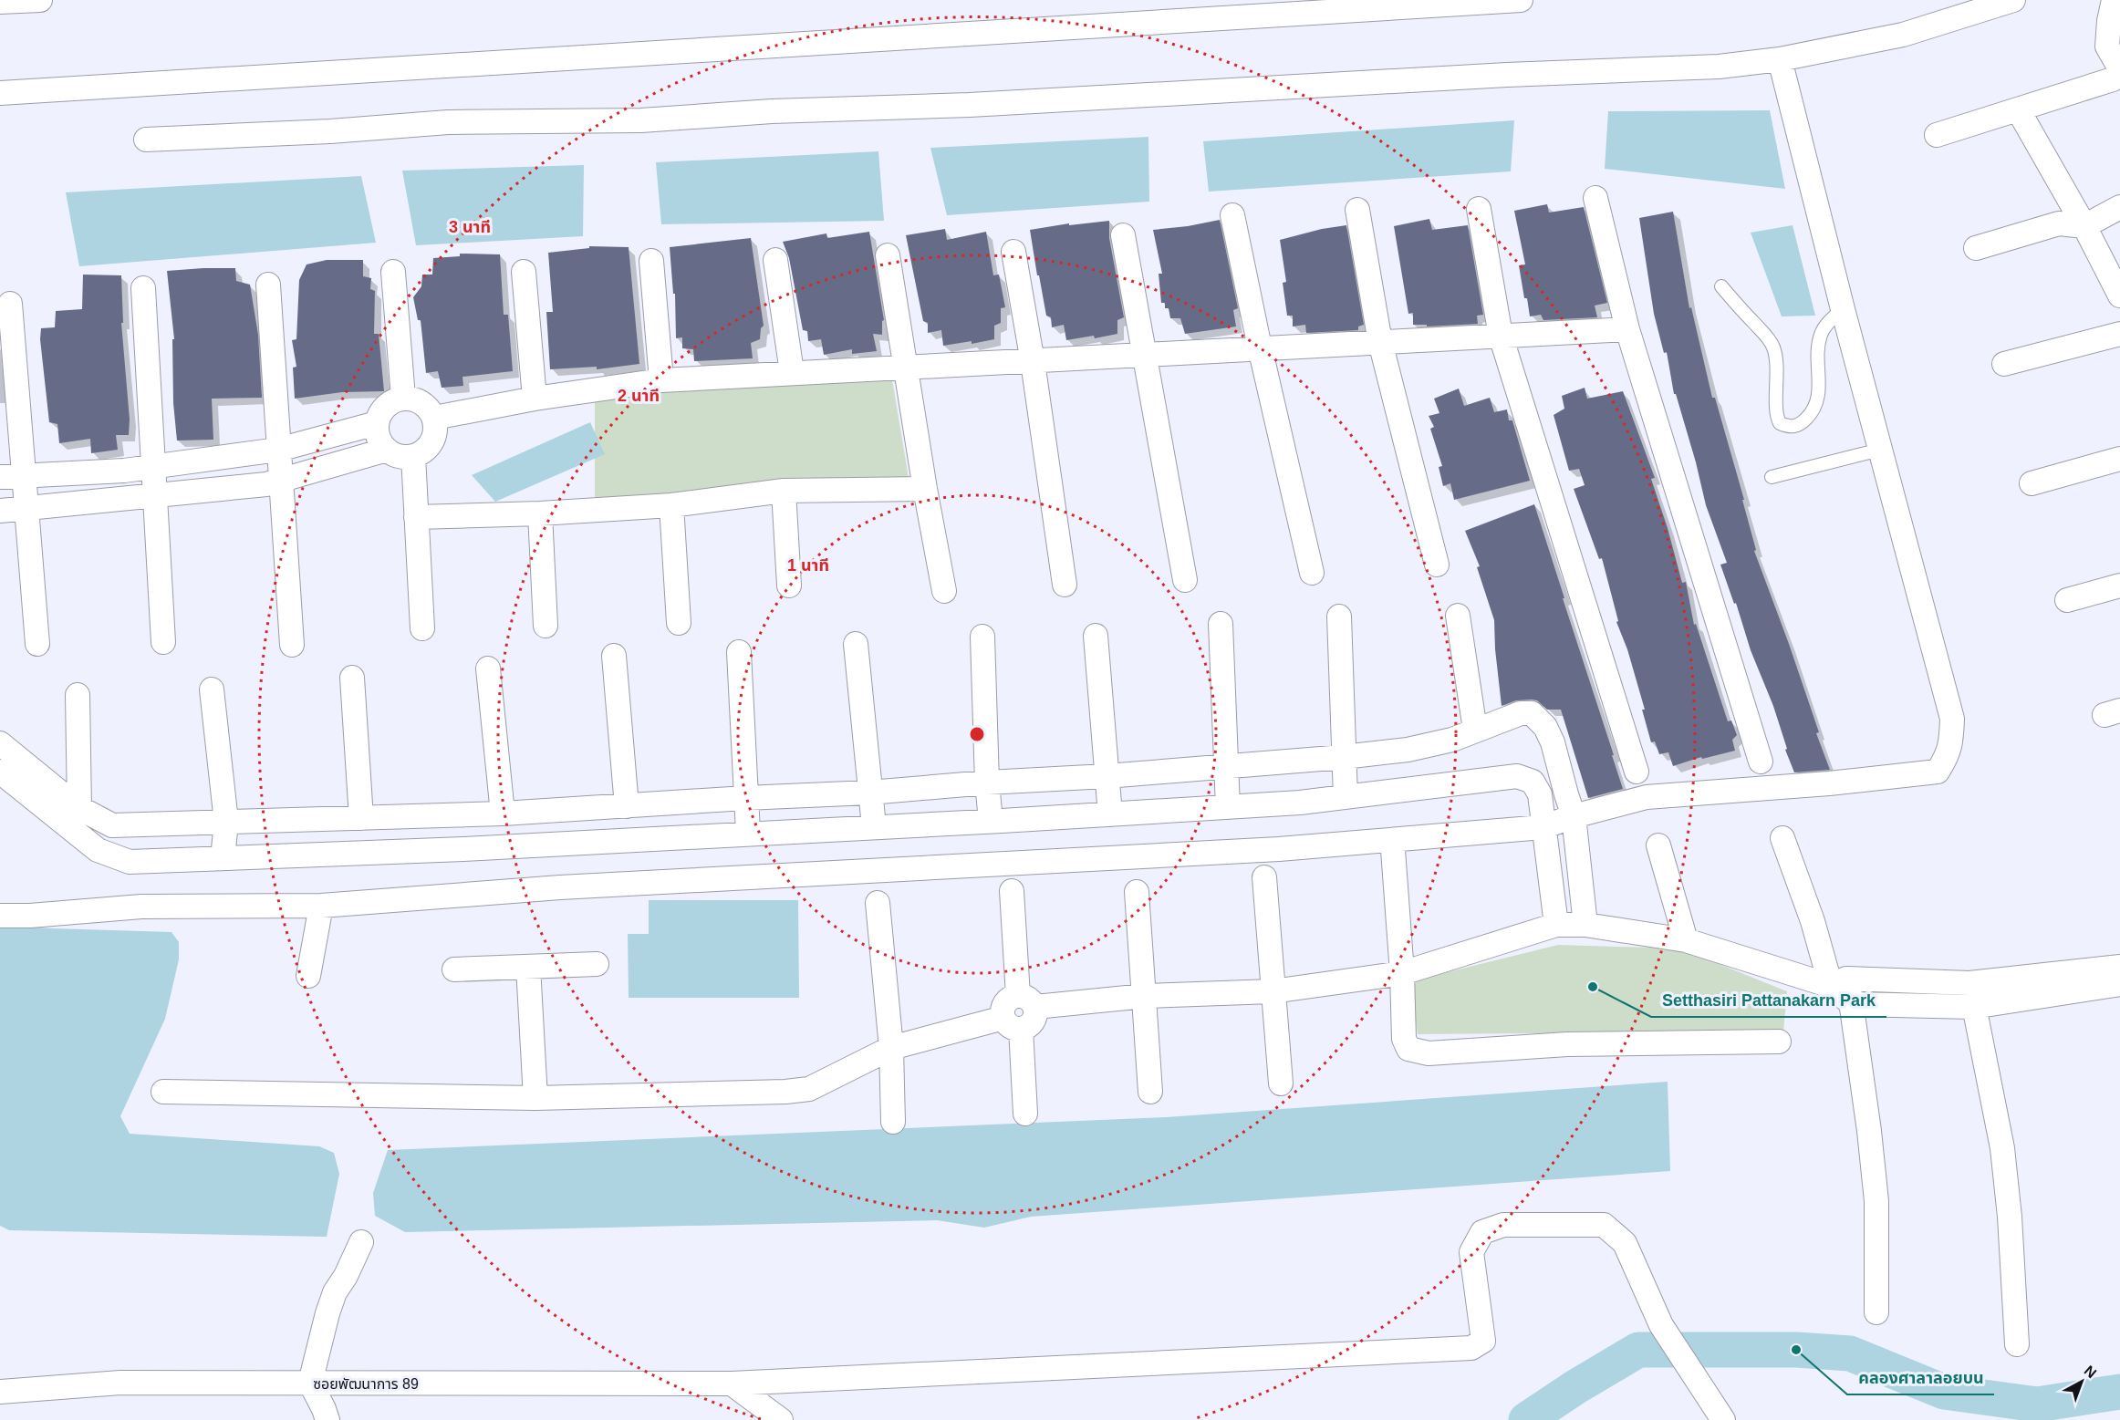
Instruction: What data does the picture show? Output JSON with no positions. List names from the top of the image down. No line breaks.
{"streets":{"street":["ซอยพัฒนาการ 89"]},"places":["Setthasiri Pattanakarn Park","คลองศาลาลอยบน"],"north":"top right","rings":["3 นาที","2 นาที","1 นาที"]}
